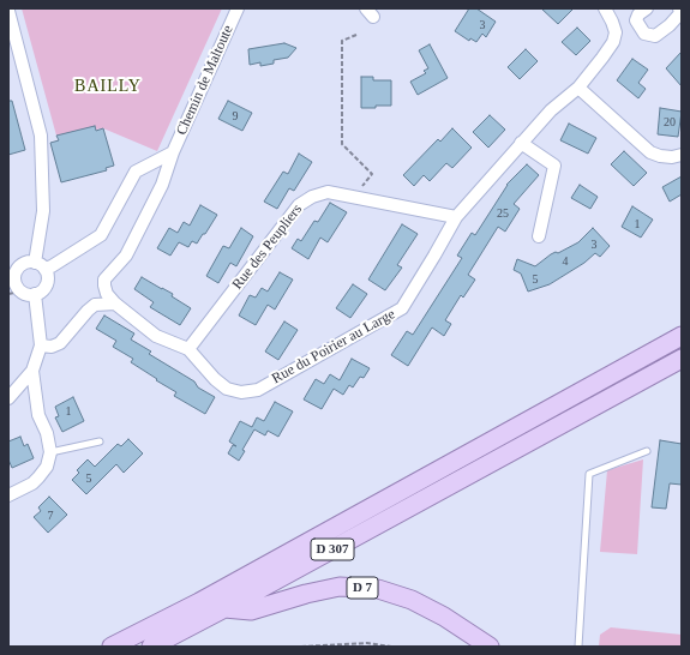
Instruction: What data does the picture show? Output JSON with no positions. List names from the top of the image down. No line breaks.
{"streets":{"main road":["D 307","D 7"],"street":["Chemin de Maltoute","Rue des Peupliers","Rue du Poirier au Large"]},"crossings":[["Chemin de Maltoute","Rue du Poirier au Large"],["Rue des Peupliers","Rue du Poirier au Large"],["D 307","D 7"]],"districts":["BAILLY"],"house_numbers":["3","9","20","25","1","3","4","5","1","5","7"]}
